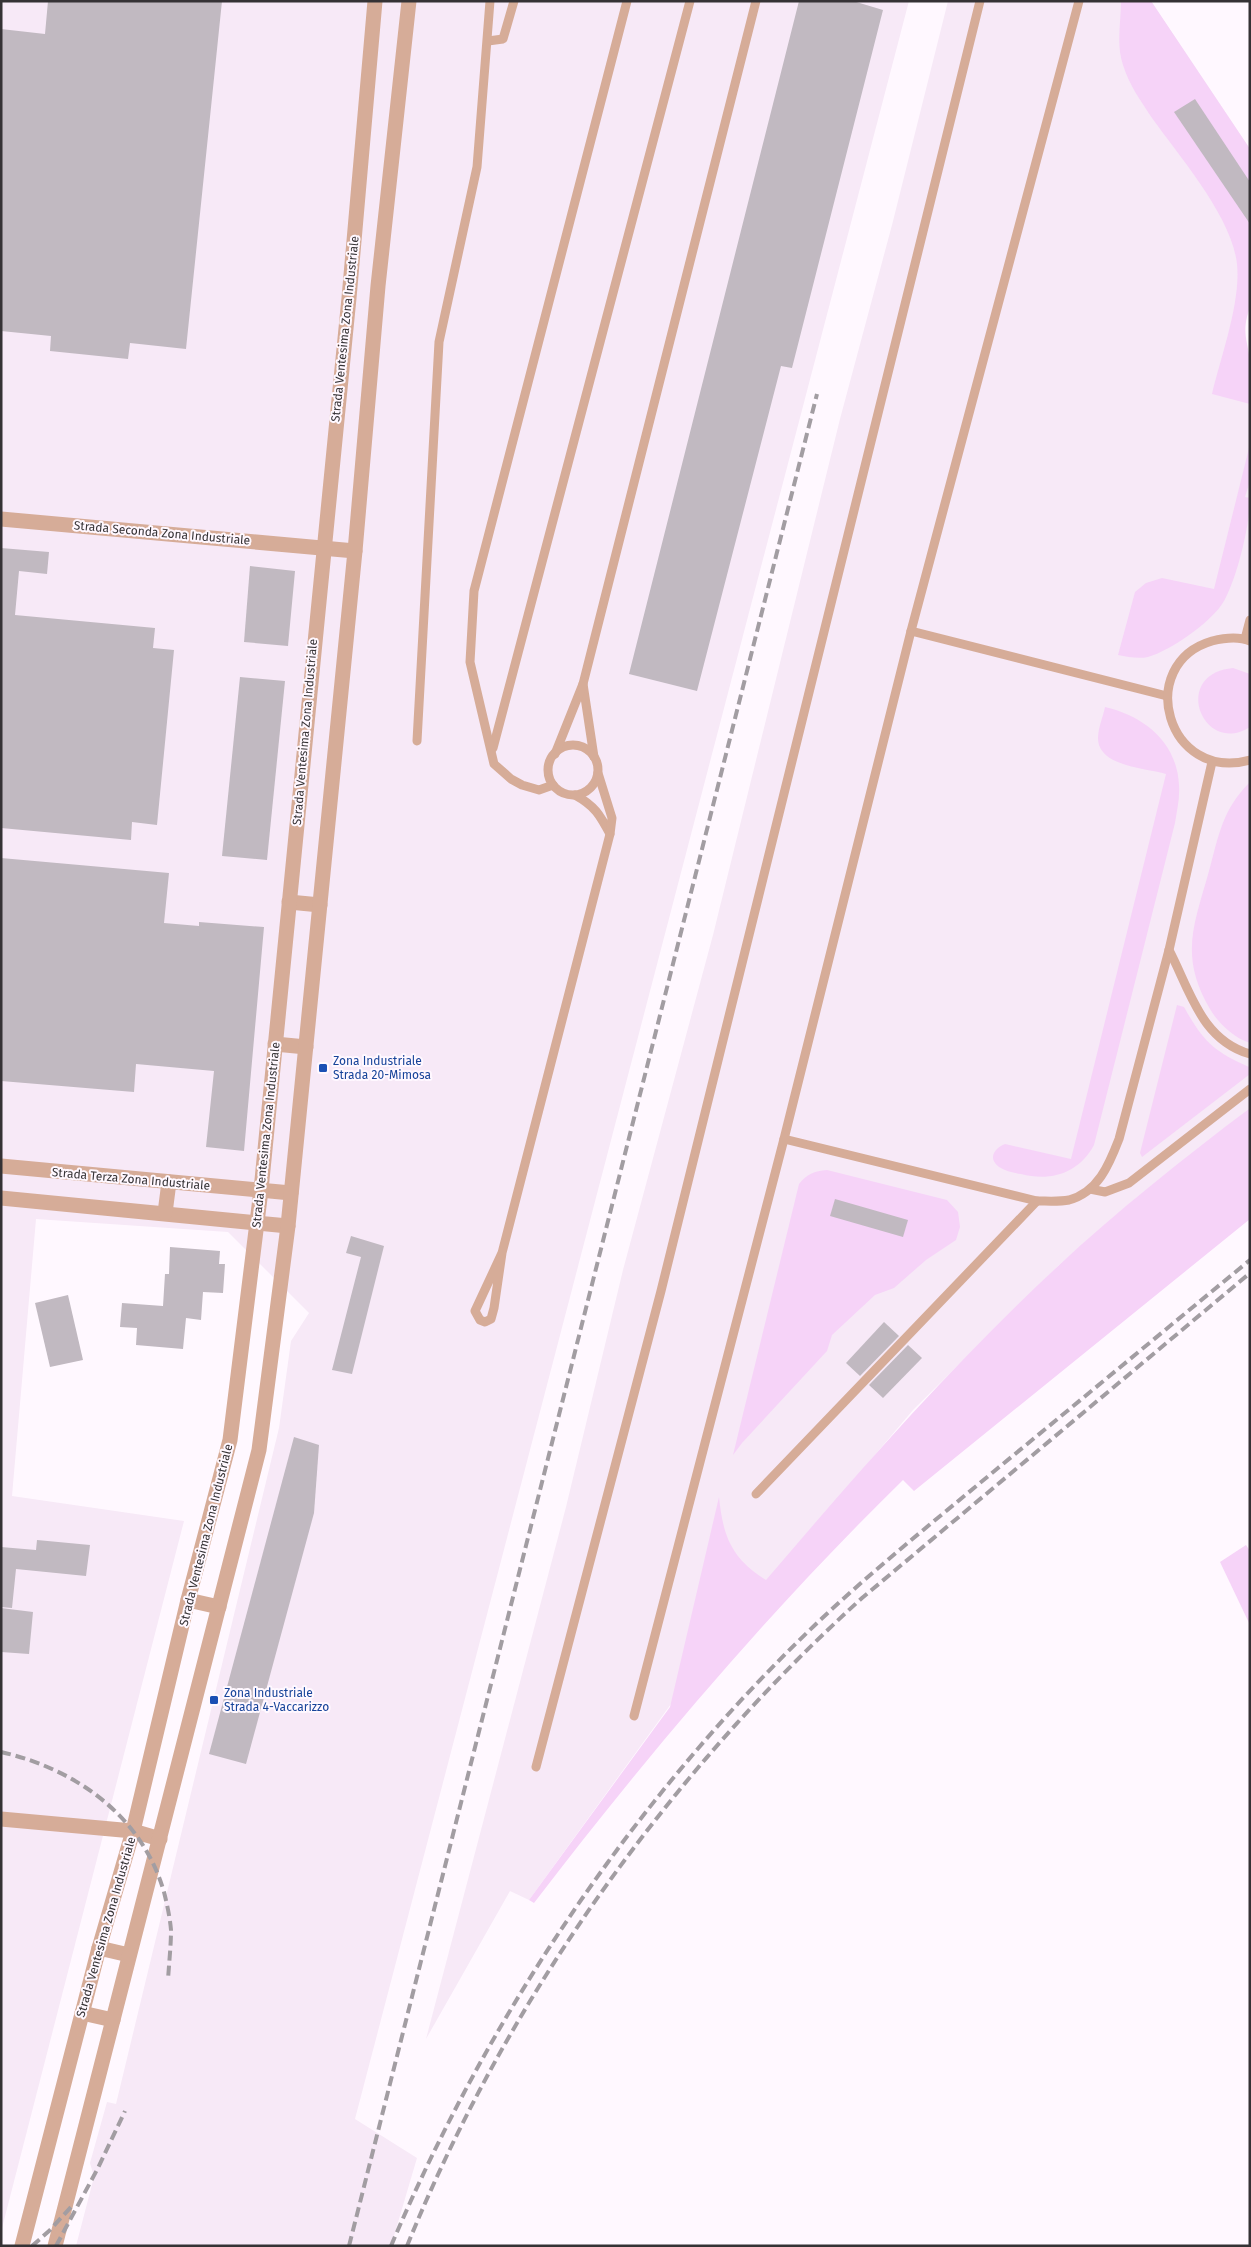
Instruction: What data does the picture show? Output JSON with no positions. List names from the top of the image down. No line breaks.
{"streets":{"street":["Strada Ventesima Zona Industriale","Strada Seconda Zona Industriale","Strada Terza Zona Industriale"]},"crossings":[["Strada Ventesima Zona Industriale","Strada Seconda Zona Industriale"],["Strada Ventesima Zona Industriale","Strada Terza Zona Industriale"]],"places":{"transit":["Zona Industriale Strada 20-Mimosa","Zona Industriale Strada 4-Vaccarizzo"]}}
